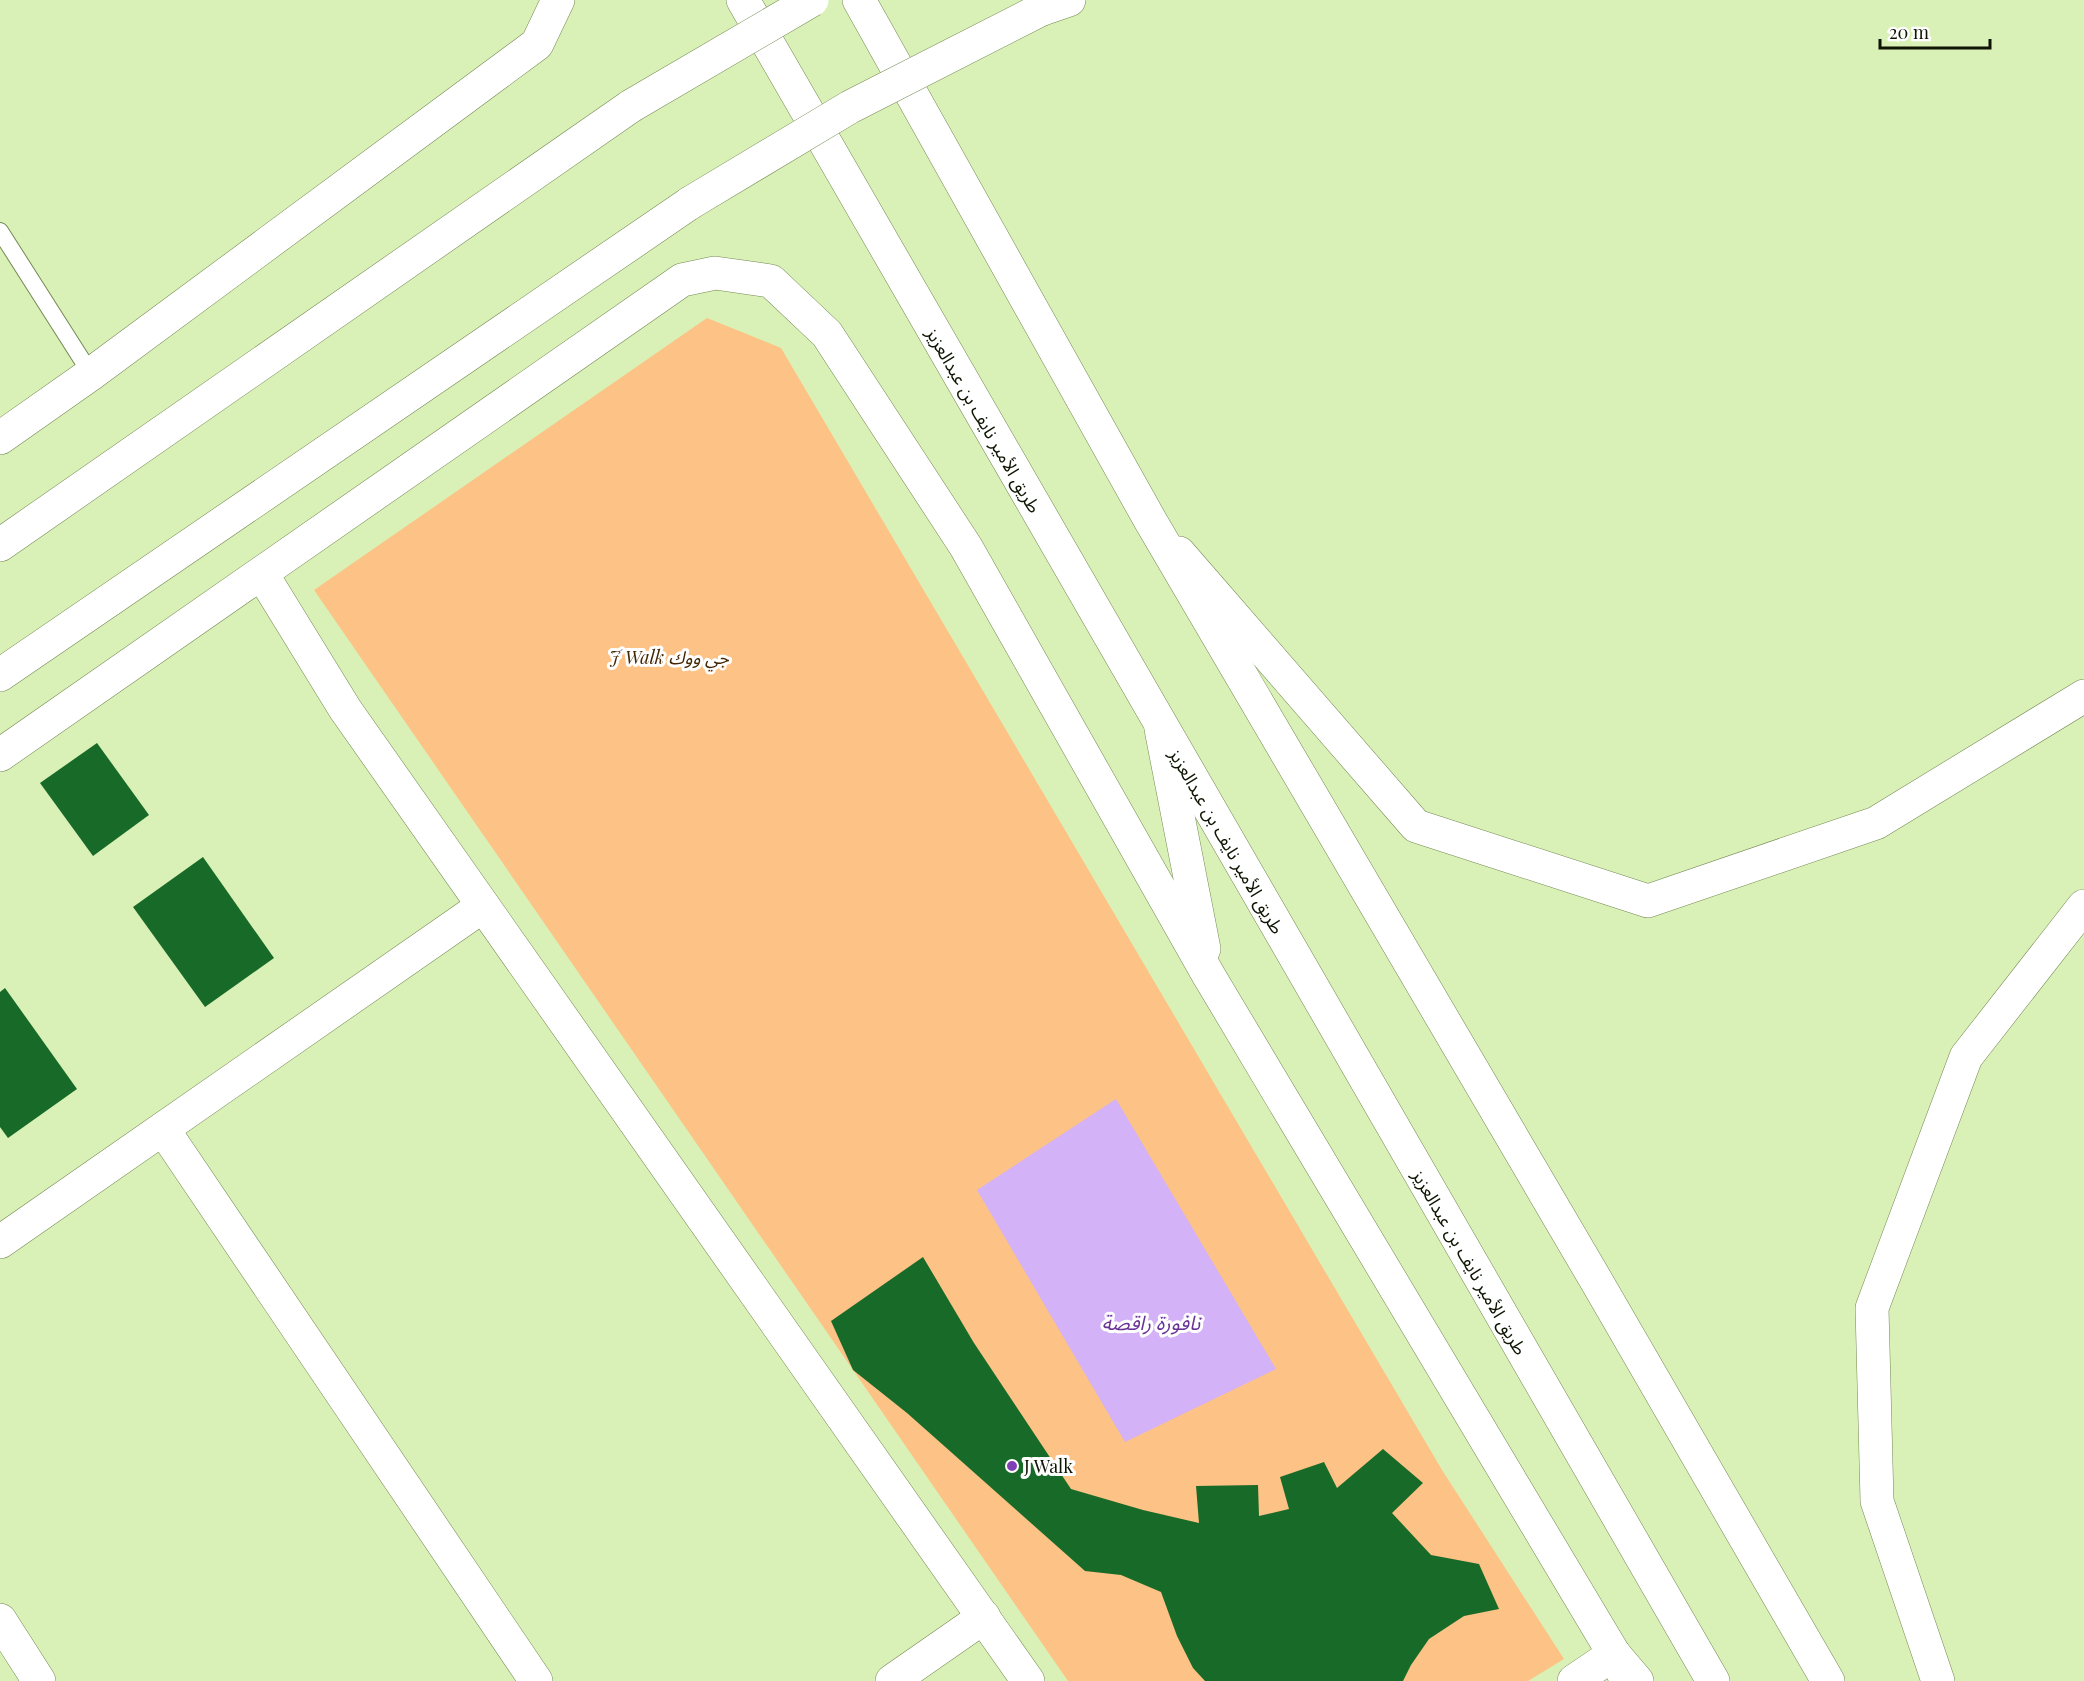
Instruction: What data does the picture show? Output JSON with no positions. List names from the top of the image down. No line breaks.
{"streets":{"main road":["طريق الأمير نايف بن عبدالعزيز"]},"water":["نافورة راقصة"],"parks":["J Walk جي ووك"],"places":["J Walk"],"scale_bar":"20 m"}
